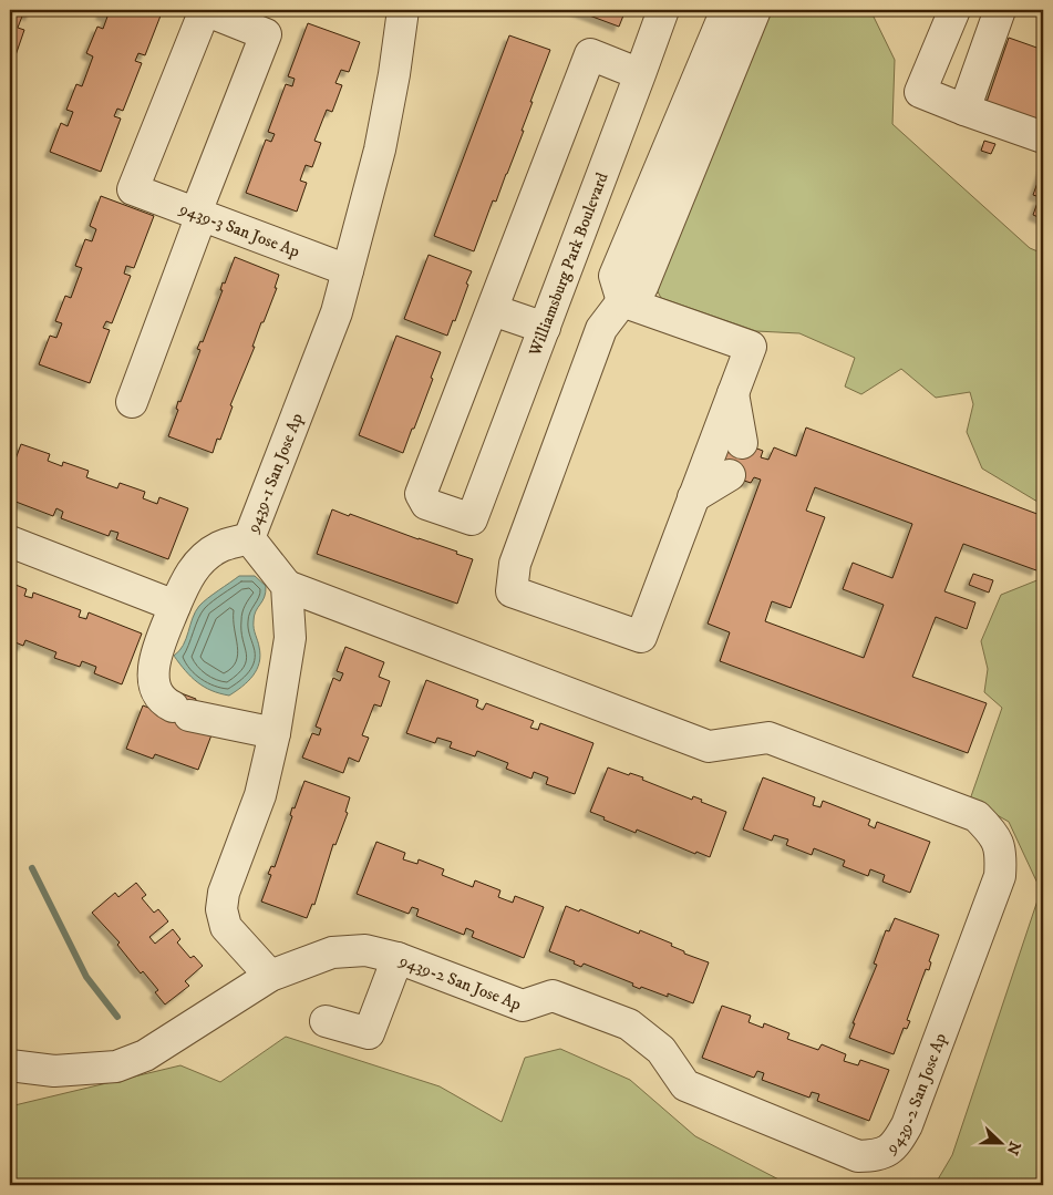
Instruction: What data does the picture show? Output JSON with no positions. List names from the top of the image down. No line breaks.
{"streets":{"street":["9439-3 San Jose Ap","Williamsburg Park Boulevard","9439-1 San Jose Ap","9439-2 San Jose Ap"]},"crossings":[["9439-3 San Jose Ap","9439-1 San Jose Ap"],["9439-1 San Jose Ap","9439-2 San Jose Ap"]],"north":"right"}
